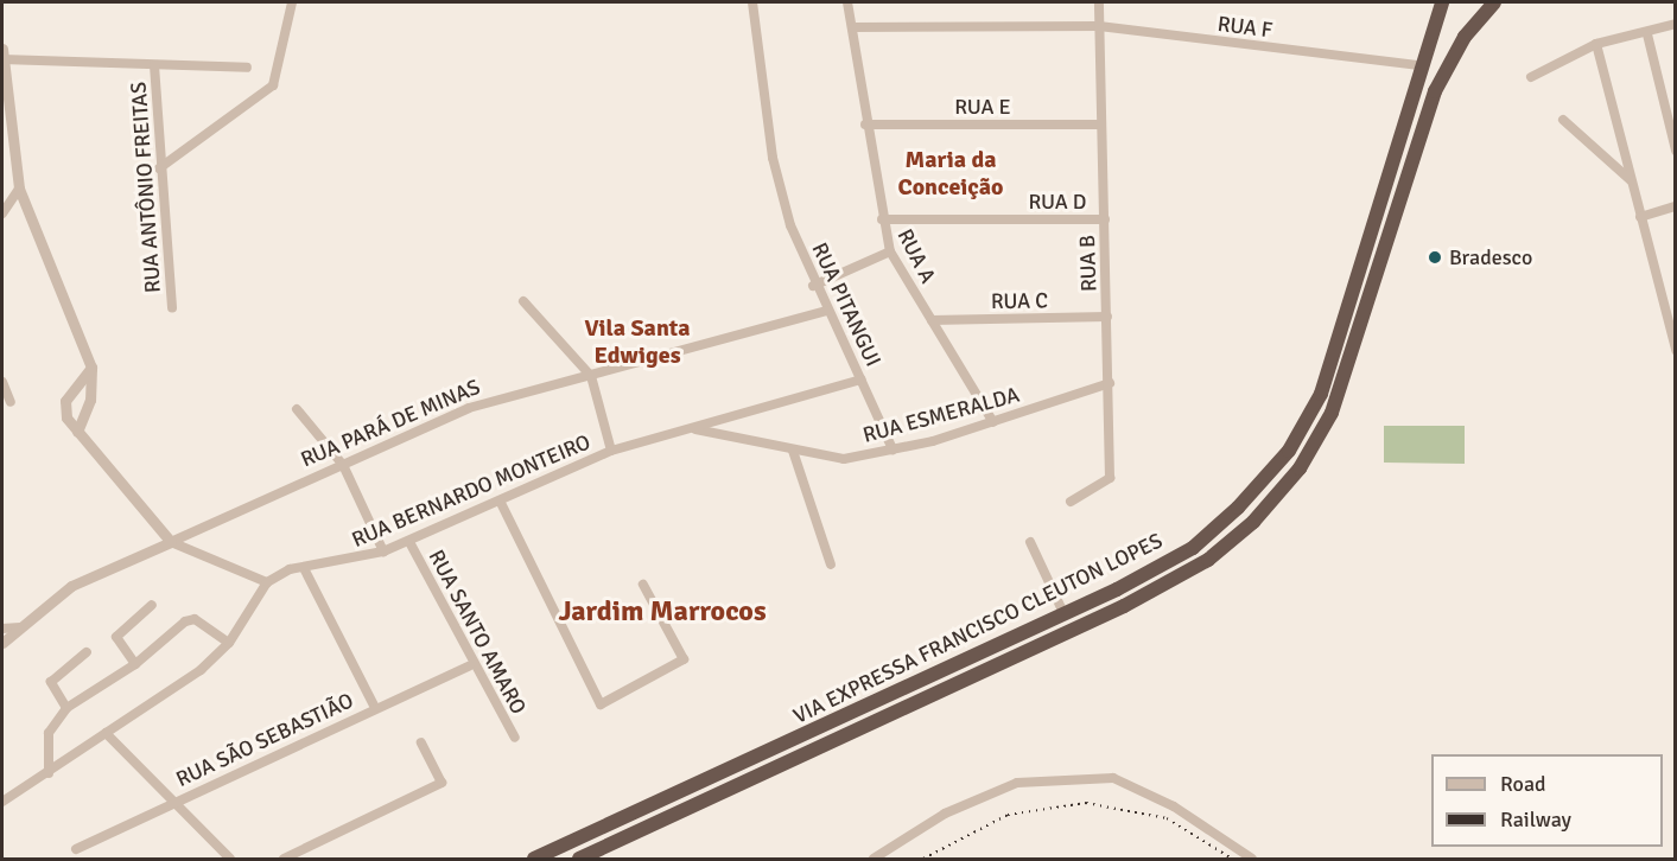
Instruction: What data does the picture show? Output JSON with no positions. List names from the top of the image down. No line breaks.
{"streets":{"highway":["VIA EXPRESSA FRANCISCO CLEUTON LOPES"],"street":["RUA F","RUA E","RUA ANTÔNIO FREITAS","RUA D","RUA A","RUA B","RUA C","RUA PITANGUI","RUA ESMERALDA","RUA PARÁ DE MINAS","RUA BERNARDO MONTEIRO","RUA SANTO AMARO","RUA SÃO SEBASTIÃO"]},"crossings":[["RUA F","RUA A"],["RUA F","RUA B"],["RUA F","VIA EXPRESSA FRANCISCO CLEUTON LOPES"],["RUA E","RUA A"],["RUA E","RUA B"],["RUA D","RUA A"],["RUA D","RUA B"],["RUA A","RUA C"],["RUA A","RUA ESMERALDA"],["RUA B","RUA C"],["RUA B","RUA ESMERALDA"],["RUA PITANGUI","RUA ESMERALDA"],["RUA PITANGUI","RUA PARÁ DE MINAS"],["RUA PITANGUI","RUA BERNARDO MONTEIRO"],["RUA ESMERALDA","RUA BERNARDO MONTEIRO"],["RUA BERNARDO MONTEIRO","RUA SANTO AMARO"],["RUA SANTO AMARO","RUA SÃO SEBASTIÃO"]],"districts":["Maria da Conceição","Vila Santa Edwiges","Jardim Marrocos"],"places":["Bradesco"],"legend":["Road","Railway"]}
